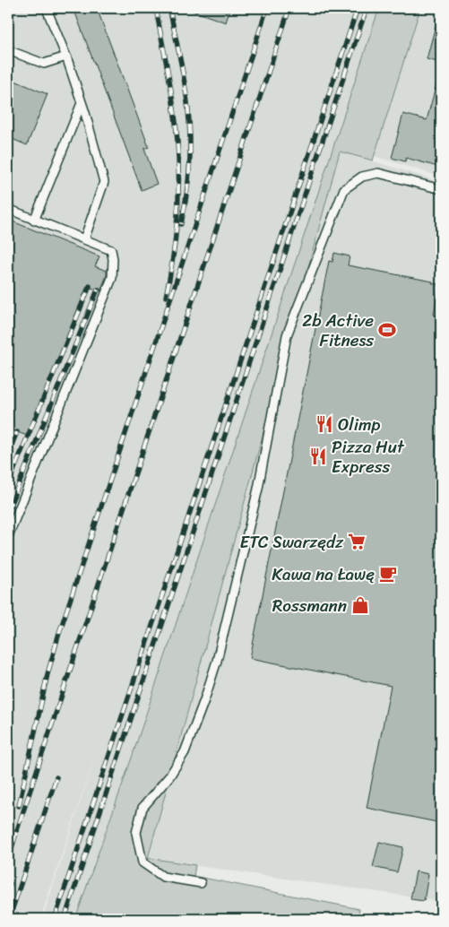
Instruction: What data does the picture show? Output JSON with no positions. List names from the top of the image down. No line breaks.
{"places":{"sports":["2b Active Fitness"],"restaurant":["Olimp","Pizza Hut Express"],"supermarket":["ETC Swarzędz"],"cafe":["Kawa na Ławę"],"shop":["Rossmann"]}}
